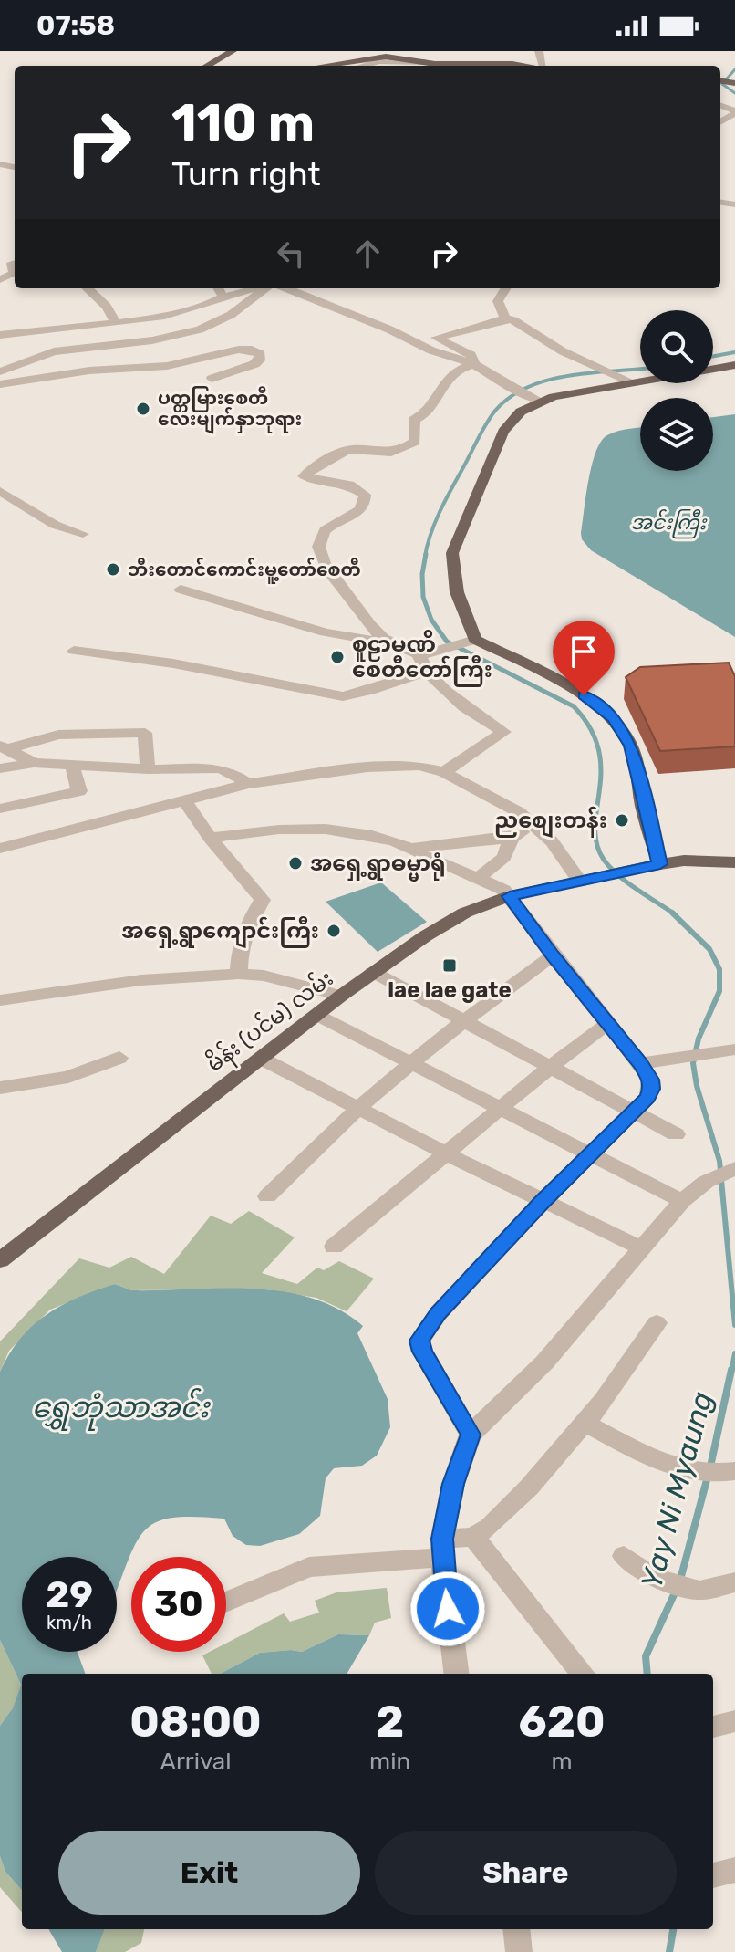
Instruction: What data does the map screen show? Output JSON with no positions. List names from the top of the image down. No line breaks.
{"streets":{"main road":["မိန်း (ပင်မ) လမ်း"]},"water":["အင်းကြီး","ရွှေဘုံသာအင်း","Yay Ni Myaung"],"places":{"other":["ပတ္တမြား‌စေတီ‌ လေးမျက်နှာဘုရား","ဘီးတောင်ကောင်းမူ့တော်စေတီ","စူဠာမဏိ စေတီတော်ကြီး","ညစျေးတန်း","အရှေ့ရွာဓမ္မာရုံ","အရှေ့ရွာကျောင်းကြီး"],"transit":["lae lae gate"]},"page":{"status":"07:58","turn":["110 m","Turn right"],"speed":"29 km/h","limit":"30","eta":["08:00","Arrival","2","min","620","m"],"buttons":["Exit","Share"]}}
